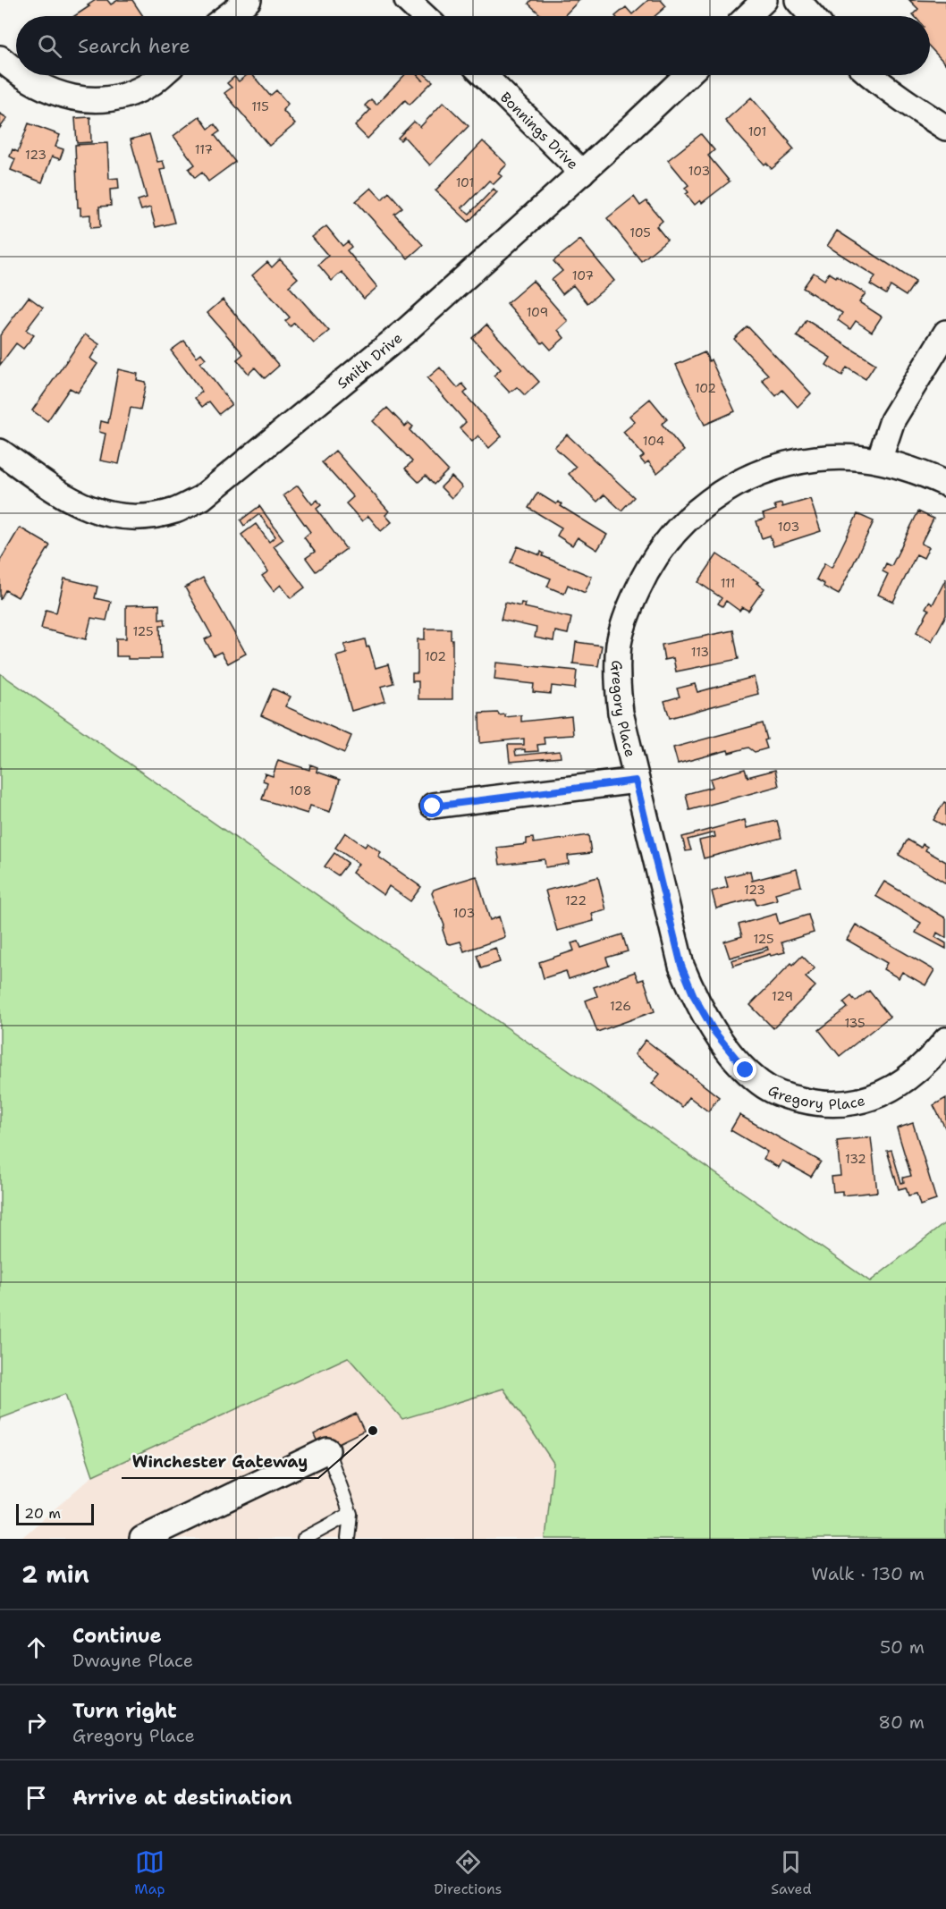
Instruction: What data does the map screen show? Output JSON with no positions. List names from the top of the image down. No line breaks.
{"streets":{"street":["Bonnings Drive","Smith Drive","Gregory Place"]},"crossings":[["Bonnings Drive","Smith Drive"]],"places":["Winchester Gateway"],"house_numbers":["115","101","117","123","103","101","105","107","109","102","104","103","111","125","113","102","108","123","122","103","125","129","126","135","132"],"scale_bar":"20 m","page":{"search":"Search here","scale":"20 m","heading":["2 min","Walk · 130 m"],"list":[["Continue","Dwayne Place","50 m"],["Turn right","Gregory Place","80 m"],"Arrive at destination"],"nav":["Map","Directions","Saved"]}}
